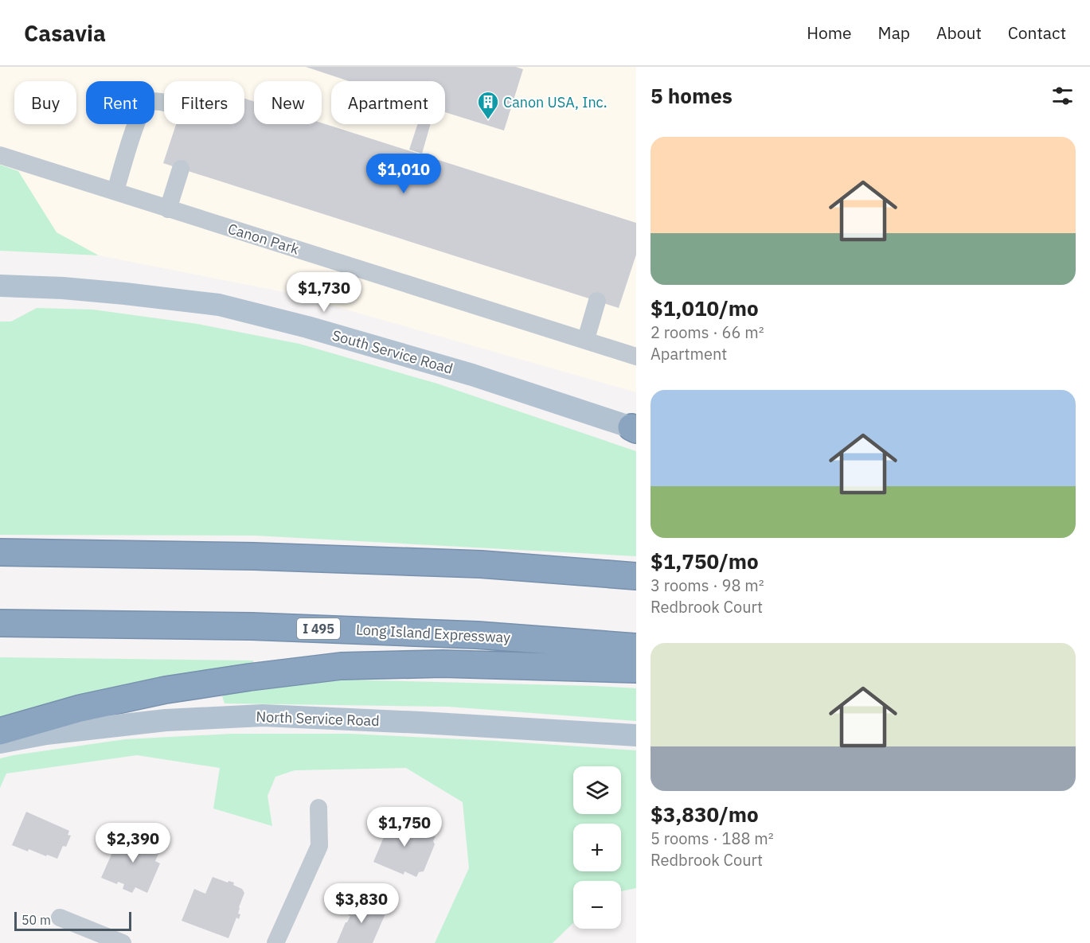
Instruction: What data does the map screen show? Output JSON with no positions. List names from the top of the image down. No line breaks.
{"streets":{"highway":["I 495","Long Island Expressway"],"main road":["South Service Road","North Service Road"],"street":["Canon Park"]},"places":{"building":["Canon USA, Inc."]},"scale_bar":"50 m","page":{"header":"Casavia","nav":["Home","Map","About","Contact"],"heading":"5 homes","chip":["Buy","Rent","Filters","New","Apartment"],"list":[{"name":"$1,010/mo","note":"2 rooms · 66 m² · Apartment"},{"name":"$1,750/mo","note":"3 rooms · 98 m² · Redbrook Court"},{"name":"$3,830/mo","note":"5 rooms · 188 m² · Redbrook Court"}],"price":["$1,010","$1,730","$1,750","$2,390","$3,830"],"map_buttons":["+","−"],"scale":"50 m"}}
